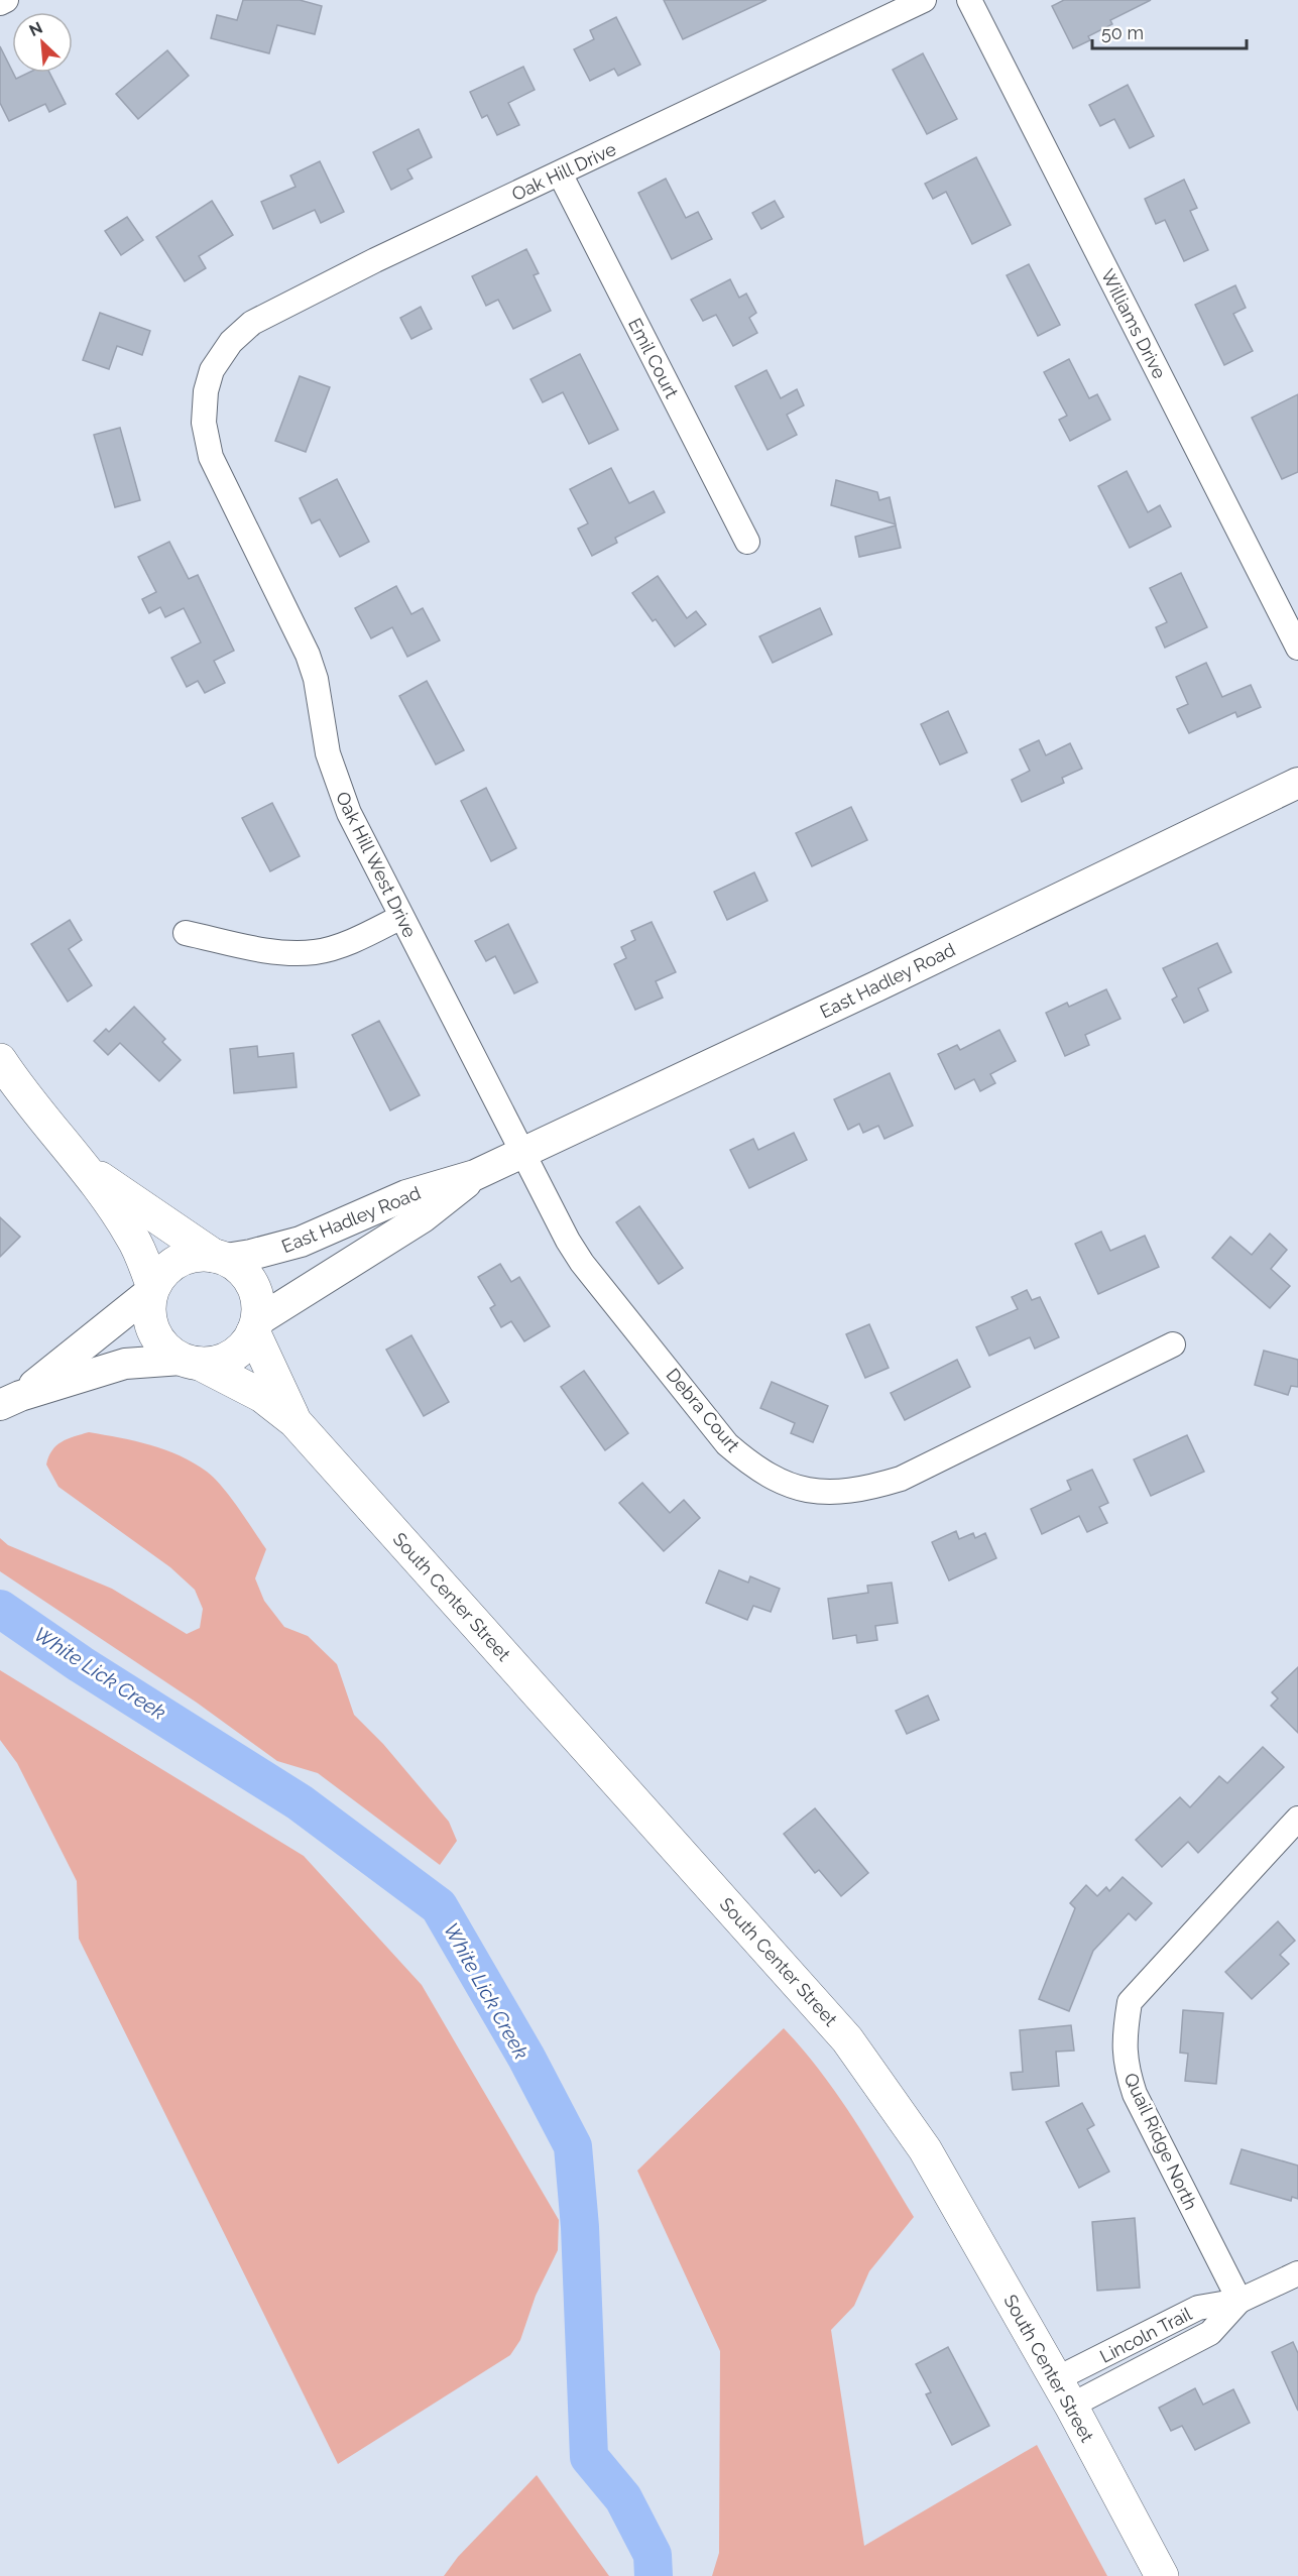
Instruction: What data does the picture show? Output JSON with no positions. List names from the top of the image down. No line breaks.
{"streets":{"main road":["South Center Street"],"street":["Oak Hill Drive","Williams Drive","Emil Court","Oak Hill West Drive","East Hadley Road","Debra Court","Quail Ridge North","Lincoln Trail"]},"crossings":[["Oak Hill Drive","Emil Court"],["Oak Hill Drive","Oak Hill West Drive"],["Oak Hill West Drive","East Hadley Road"],["Oak Hill West Drive","Debra Court"],["East Hadley Road","Debra Court"],["East Hadley Road","South Center Street"],["South Center Street","Lincoln Trail"],["Quail Ridge North","Lincoln Trail"]],"water":["White Lick Creek"],"scale_bar":"50 m","north":"top left"}
